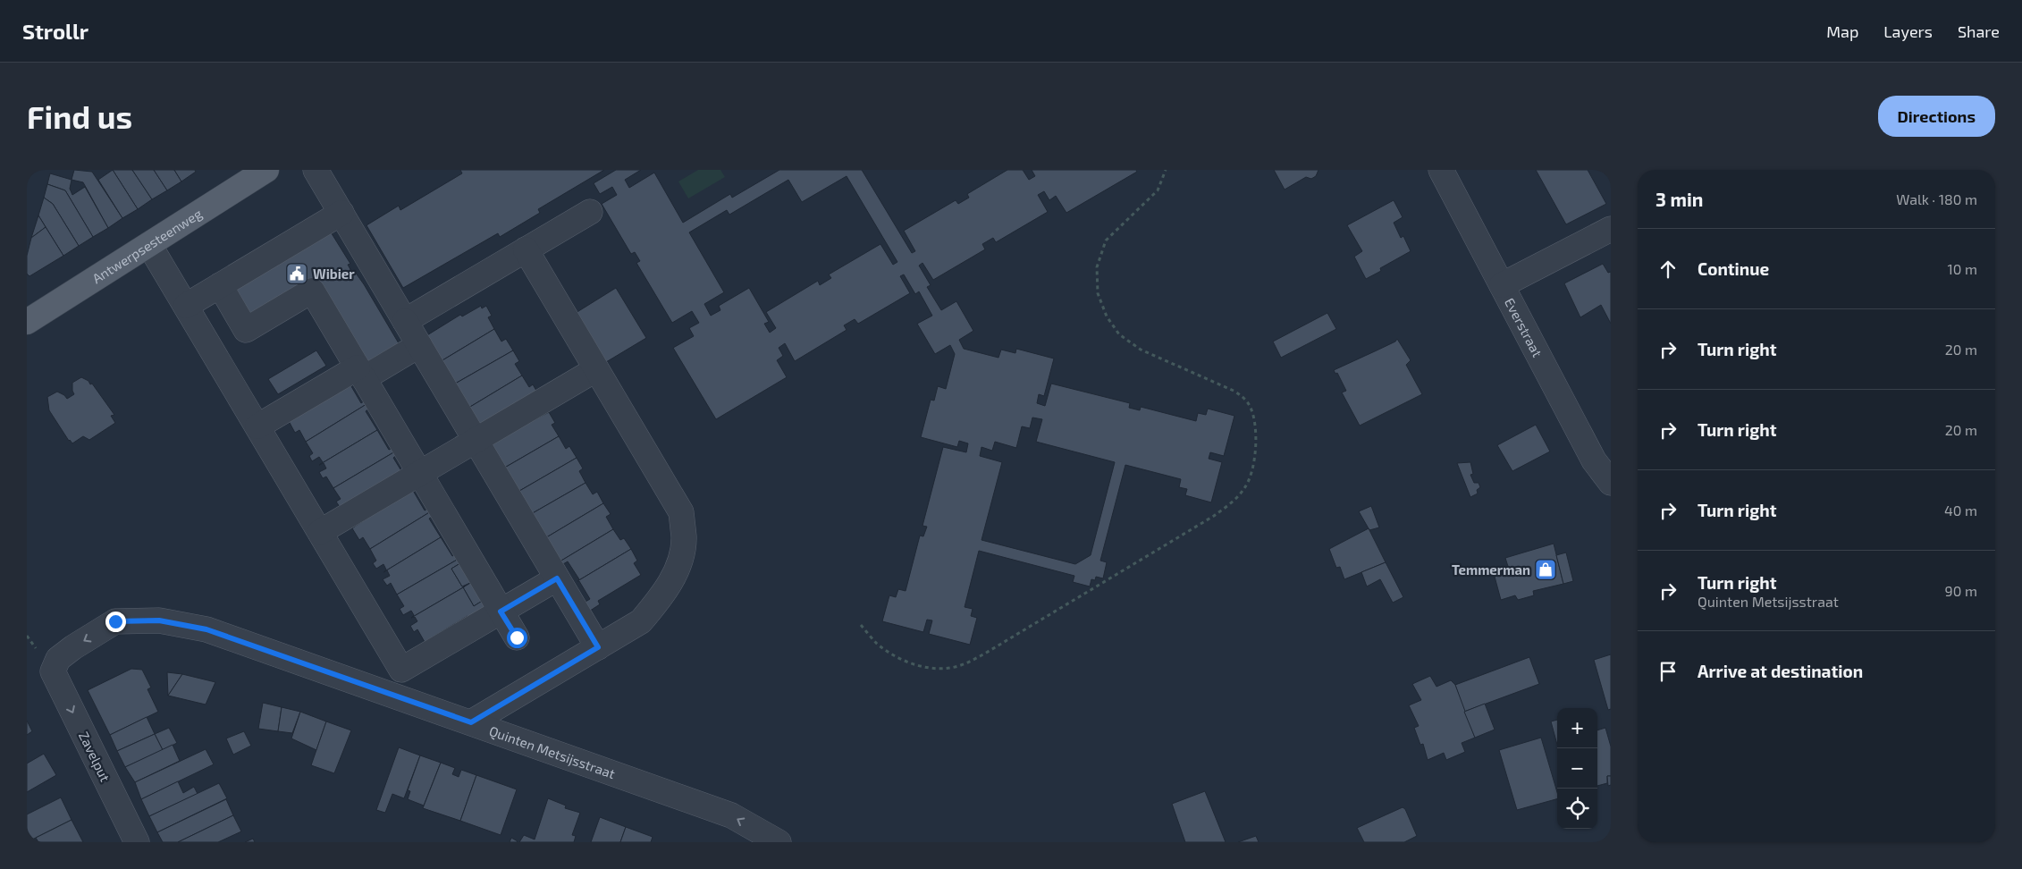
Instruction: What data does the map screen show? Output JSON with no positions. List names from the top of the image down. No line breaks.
{"streets":{"main road":["Antwerpsesteenweg"],"street":["Everstraat","Quinten Metsijsstraat","Zavelput"]},"crossings":[["Quinten Metsijsstraat","Zavelput"]],"one_way":["Quinten Metsijsstraat","Zavelput"],"places":{"public building":["Wibier"],"shop":["Temmerman"]},"page":{"header":"Strollr","nav":["Map","Layers","Share"],"buttons":"Directions","title":"Find us","heading":["3 min","Walk · 180 m"],"list":[["Continue","10 m"],["Turn right","20 m"],["Turn right","20 m"],["Turn right","40 m"],["Turn right","Quinten Metsijsstraat","90 m"],"Arrive at destination"],"map_buttons":["+","−"]}}
